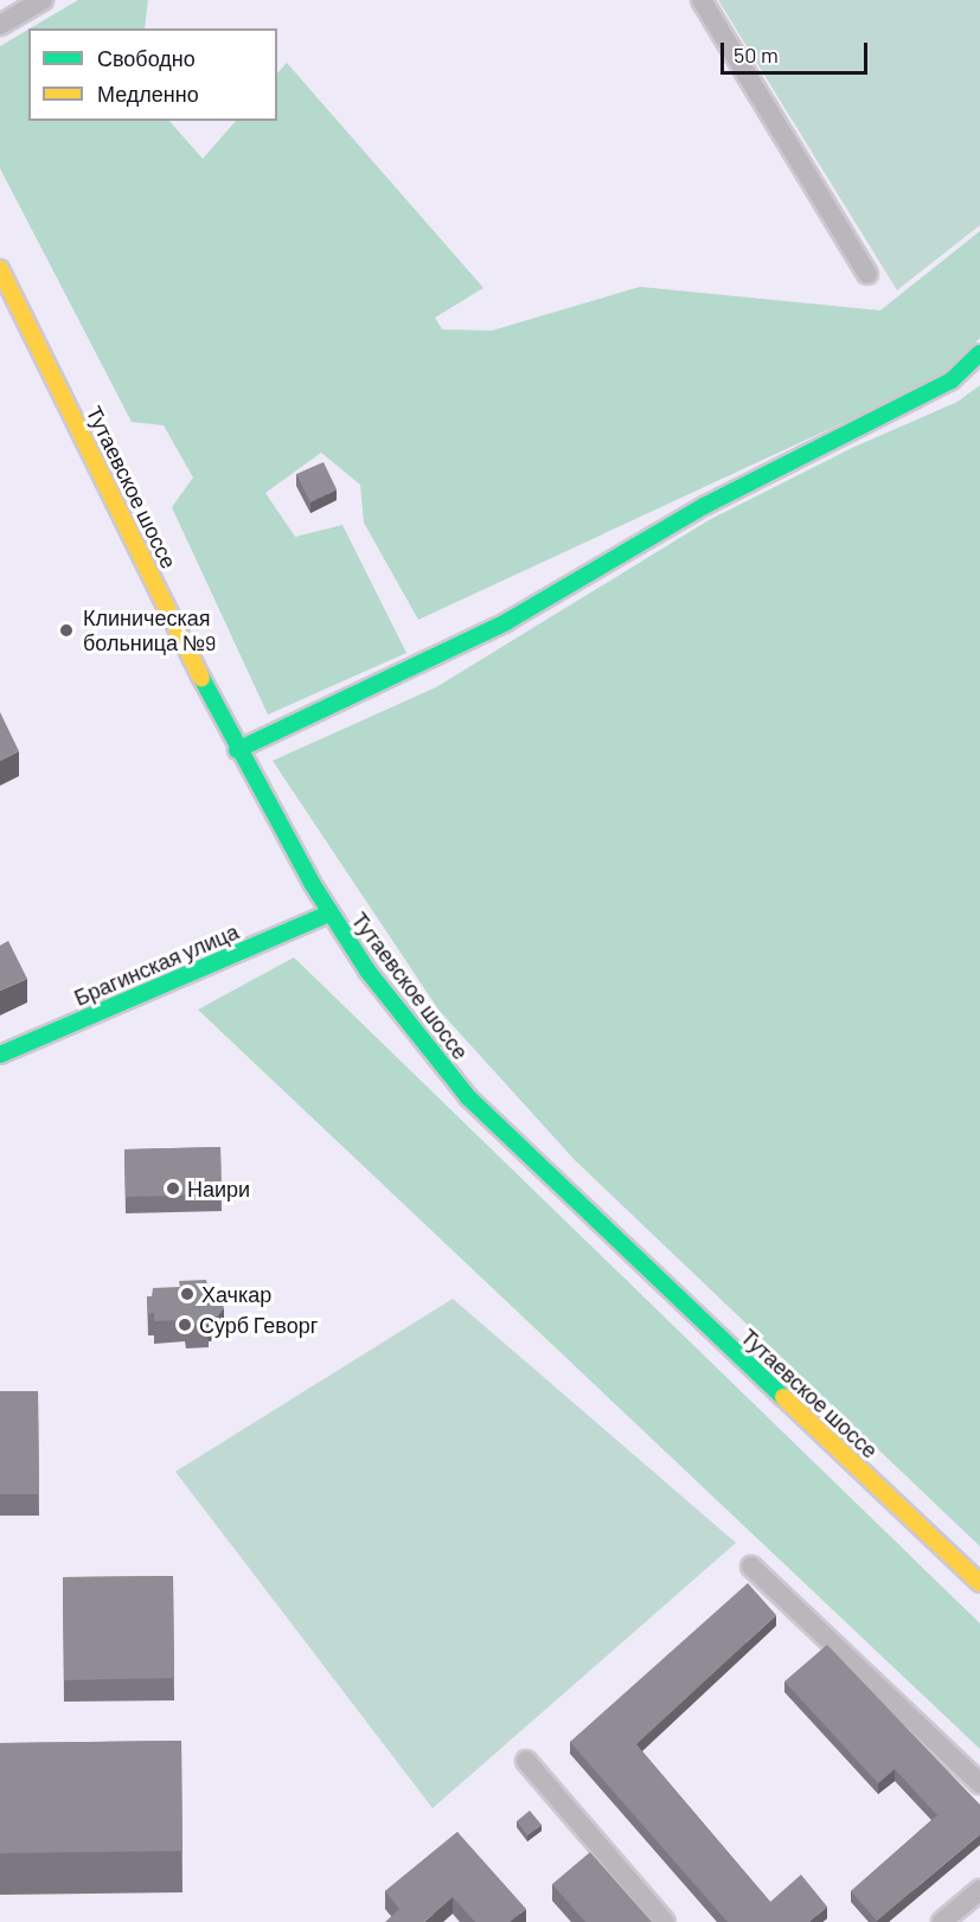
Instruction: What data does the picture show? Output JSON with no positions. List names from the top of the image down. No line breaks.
{"streets":{"main road":["Тутаевское шоссе","Брагинская улица"]},"crossings":[["Тутаевское шоссе","Брагинская улица"]],"places":["Клиническая больница №9","Наири","Хачкар","Сурб Геворг"],"legend":["Свободно","Медленно"],"scale_bar":"50 m"}
